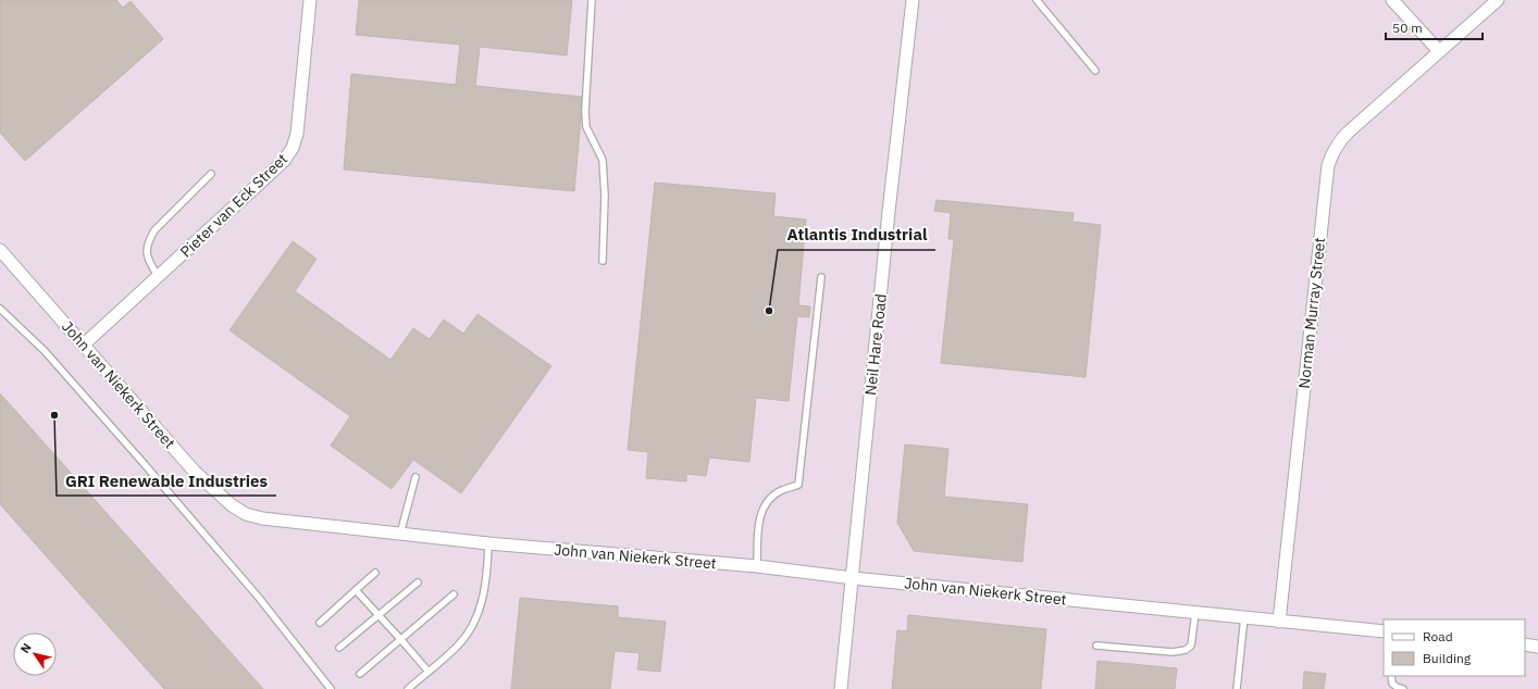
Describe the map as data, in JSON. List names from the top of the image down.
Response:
{
  "streets": {
    "street": [
      "Pieter van Eck Street",
      "Norman Murray Street",
      "Neil Hare Road",
      "John van Niekerk Street"
    ]
  },
  "crossings": [
    ["Pieter van Eck Street", "John van Niekerk Street"],
    ["Norman Murray Street", "John van Niekerk Street"],
    ["Neil Hare Road", "John van Niekerk Street"]
  ],
  "places": ["Atlantis Industrial", "GRI Renewable Industries"],
  "legend": ["Road", "Building"],
  "scale_bar": "50 m",
  "north": "top left"
}
